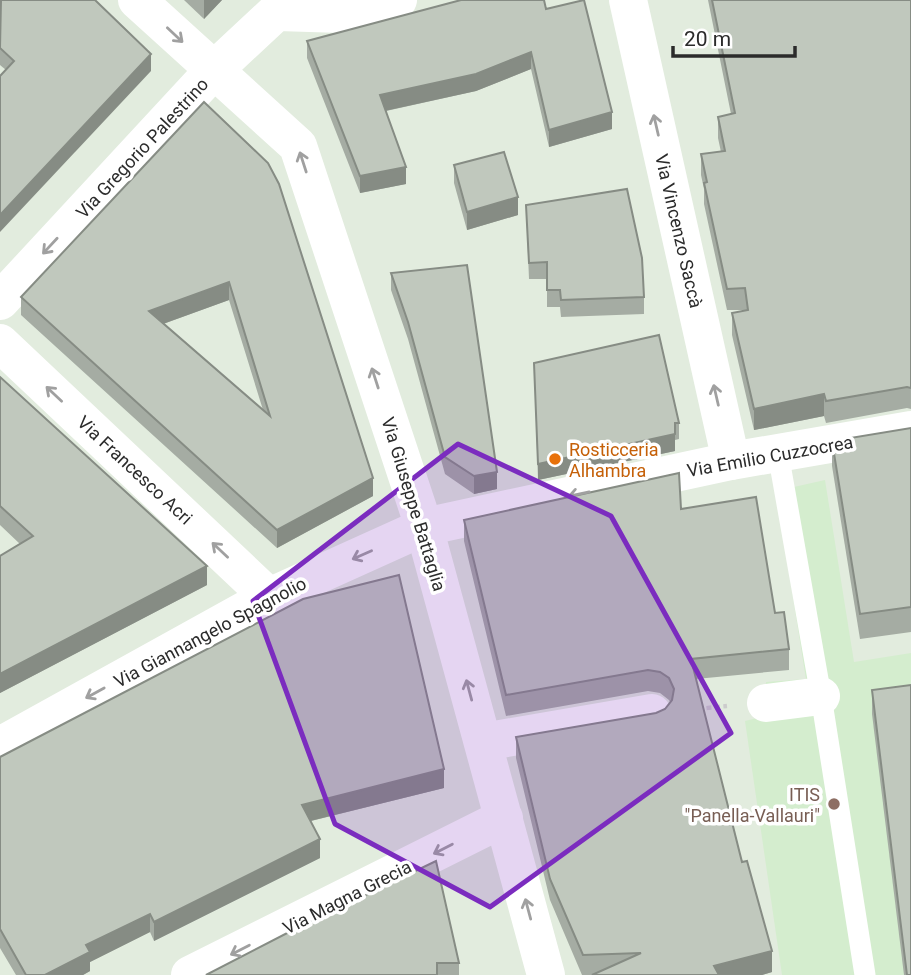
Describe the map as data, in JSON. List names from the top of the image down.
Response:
{
  "streets": {
    "street": [
      "Via Gregorio Palestrino",
      "Via Vincenzo Saccà",
      "Via Emilio Cuzzocrea",
      "Via Francesco Acri",
      "Via Giuseppe Battaglia",
      "Via Giannangelo Spagnolio",
      "Via Magna Grecia"
    ]
  },
  "crossings": [
    ["Via Gregorio Palestrino", "Via Giuseppe Battaglia"],
    ["Via Vincenzo Saccà", "Via Emilio Cuzzocrea"],
    ["Via Emilio Cuzzocrea", "Via Giuseppe Battaglia"],
    ["Via Emilio Cuzzocrea", "Via Giannangelo Spagnolio"],
    ["Via Francesco Acri", "Via Giannangelo Spagnolio"],
    ["Via Giuseppe Battaglia", "Via Giannangelo Spagnolio"],
    ["Via Giuseppe Battaglia", "Via Magna Grecia"]
  ],
  "one_way": [
    "Via Gregorio Palestrino",
    "Via Vincenzo Saccà",
    "Via Francesco Acri",
    "Via Giannangelo Spagnolio",
    "Via Magna Grecia"
  ],
  "places": ["Rosticceria Alhambra", "ITIS \"Panella-Vallauri\""],
  "scale_bar": "20 m"
}
